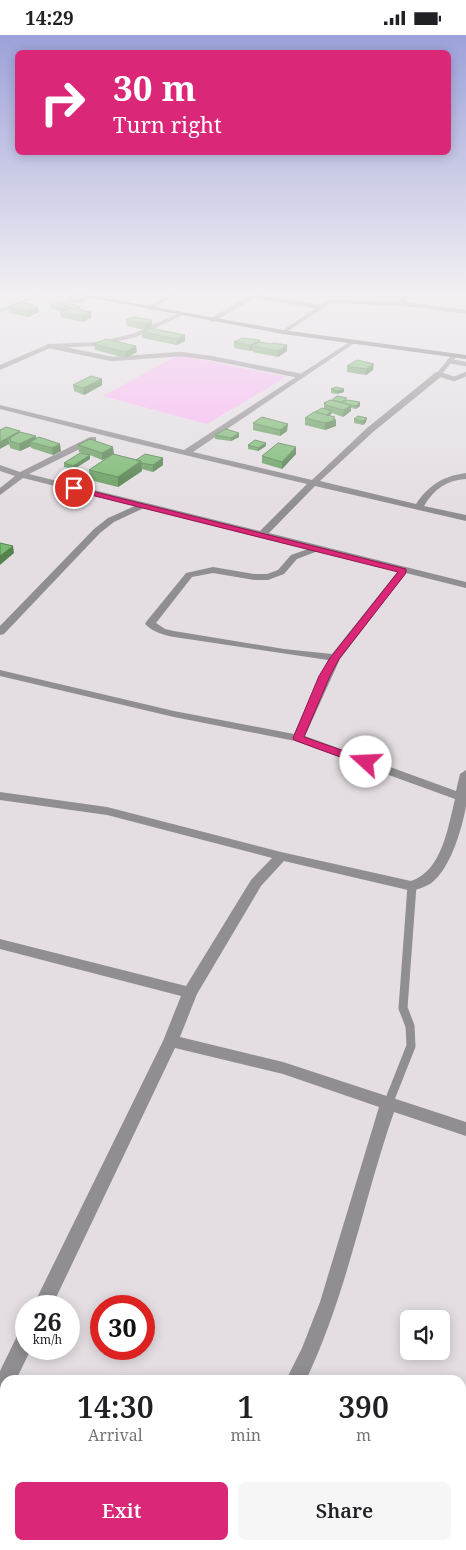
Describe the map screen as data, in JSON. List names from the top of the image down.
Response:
{
  "page": {
    "status": "14:29",
    "turn": ["30 m", "Turn right"],
    "speed": "26 km/h",
    "limit": "30",
    "eta": [
      "14:30",
      "Arrival",
      "1",
      "min",
      "390",
      "m"
    ],
    "buttons": ["Exit", "Share"]
  }
}
